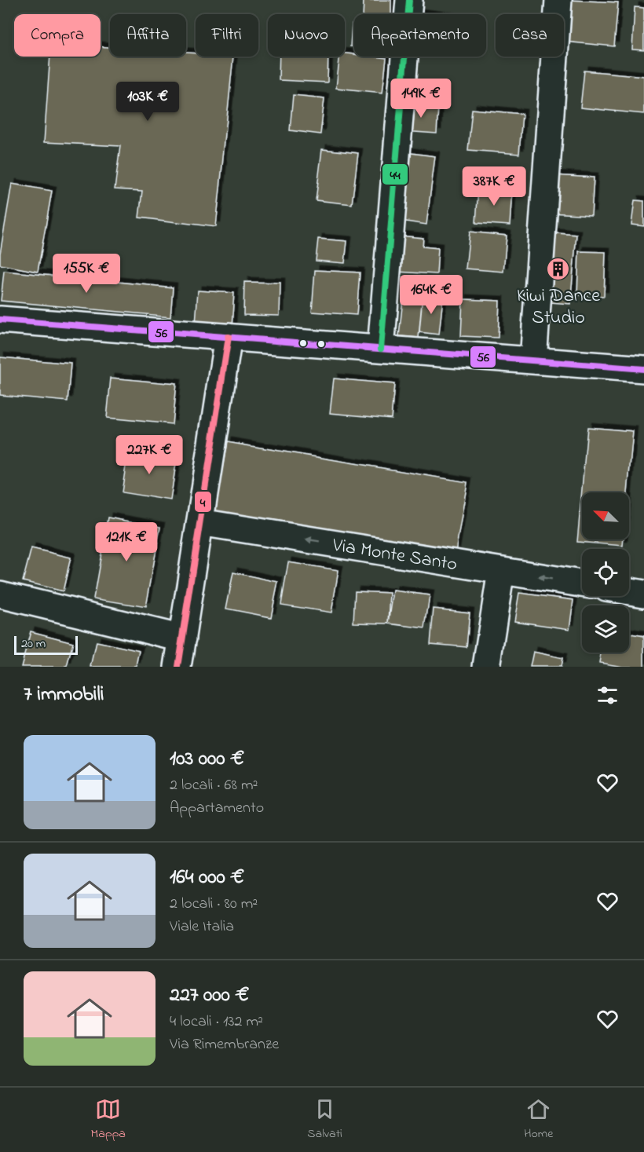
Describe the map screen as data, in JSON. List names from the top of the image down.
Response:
{
  "streets": {
    "street": ["Via Monte Santo"]
  },
  "places": {
    "building": ["Kiwi Dance Studio"]
  },
  "lines": ["transit line 44", "transit line 56", "transit line 4"],
  "scale_bar": "20 m",
  "north": "top left",
  "page": {
    "chip": [
      "Compra",
      "Affitta",
      "Filtri",
      "Nuovo",
      "Appartamento",
      "Casa"
    ],
    "price": [
      "149K €",
      "103K €",
      "387K €",
      "155K €",
      "164K €",
      "227K €",
      "121K €"
    ],
    "scale": "20 m",
    "heading": "7 immobili",
    "list": [
      {
        "name": "103 000 €",
        "note": "2 locali · 68 m² · Appartamento"
      },
      {
        "name": "164 000 €",
        "note": "2 locali · 80 m² · Viale Italia"
      },
      {
        "name": "227 000 €",
        "note": "4 locali · 132 m² · Via Rimembranze"
      }
    ],
    "tabs": ["Mappa", "Salvati", "Home"]
  }
}
